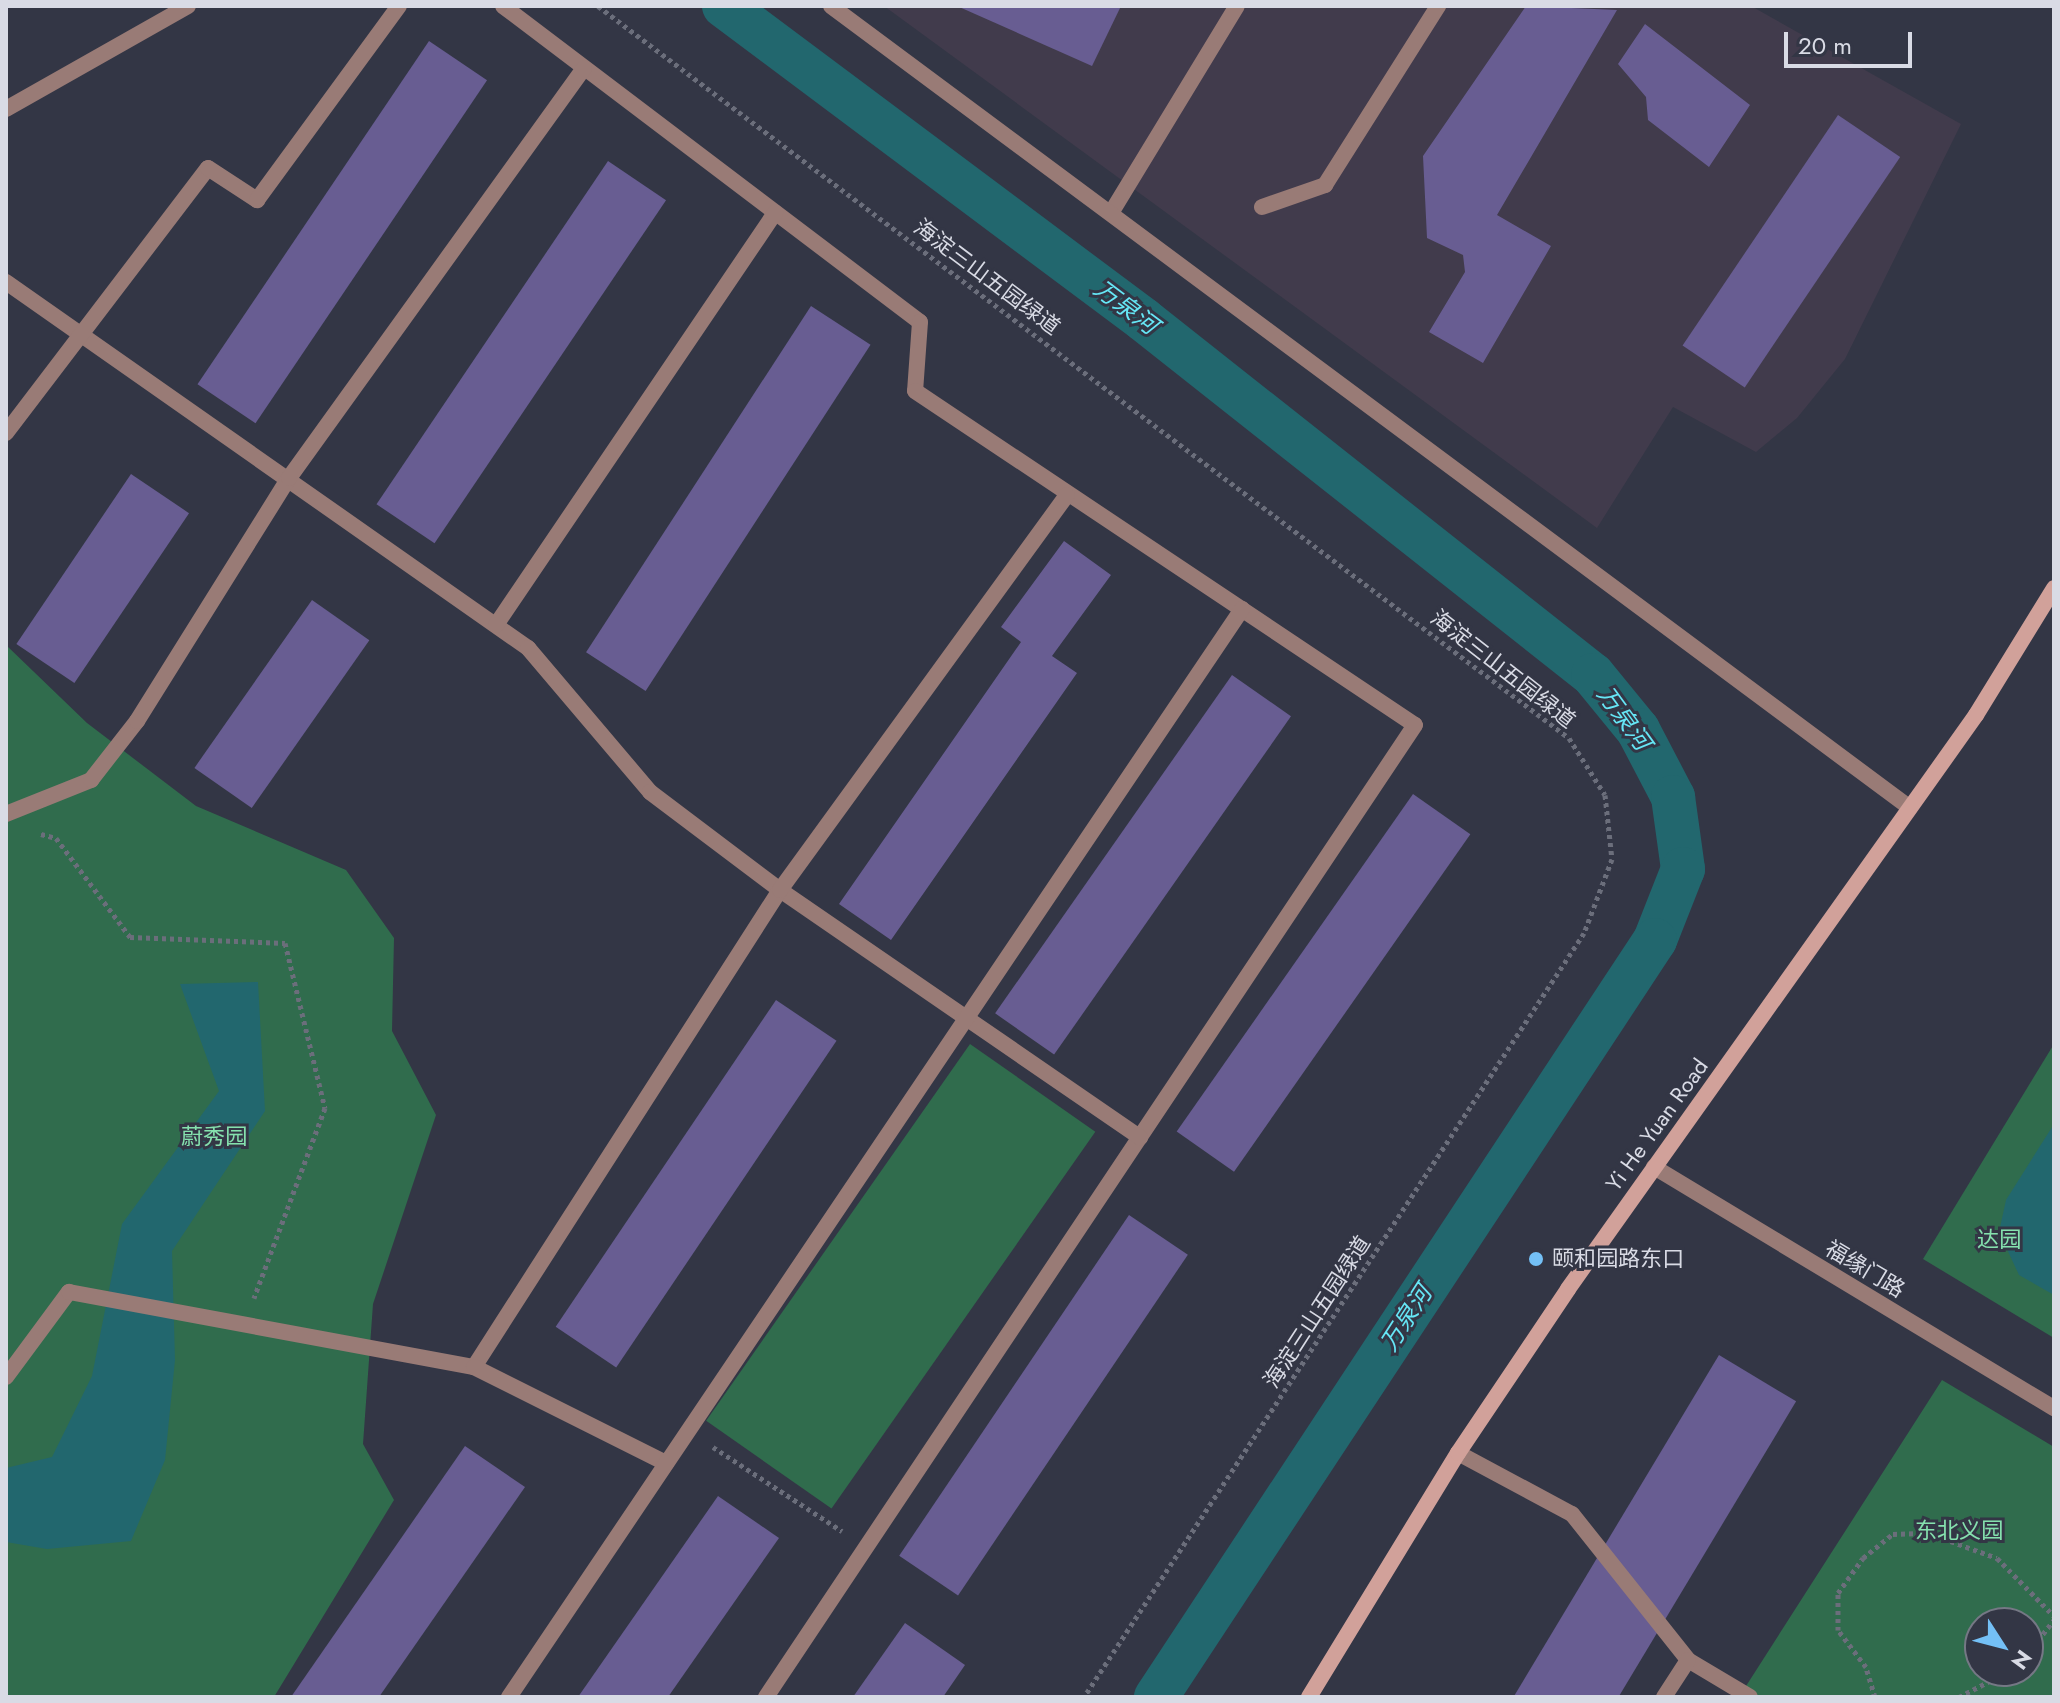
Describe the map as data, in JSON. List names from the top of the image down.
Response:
{
  "streets": {
    "main road": ["Yi He Yuan Road"],
    "street": ["福缘门路"],
    "path": ["海淀三山五园绿道"]
  },
  "crossings": [
    ["Yi He Yuan Road", "福缘门路"]
  ],
  "water": ["万泉河"],
  "parks": ["蔚秀园", "达园", "东北义园"],
  "places": ["颐和园路东口"],
  "scale_bar": "20 m",
  "north": "bottom right"
}
